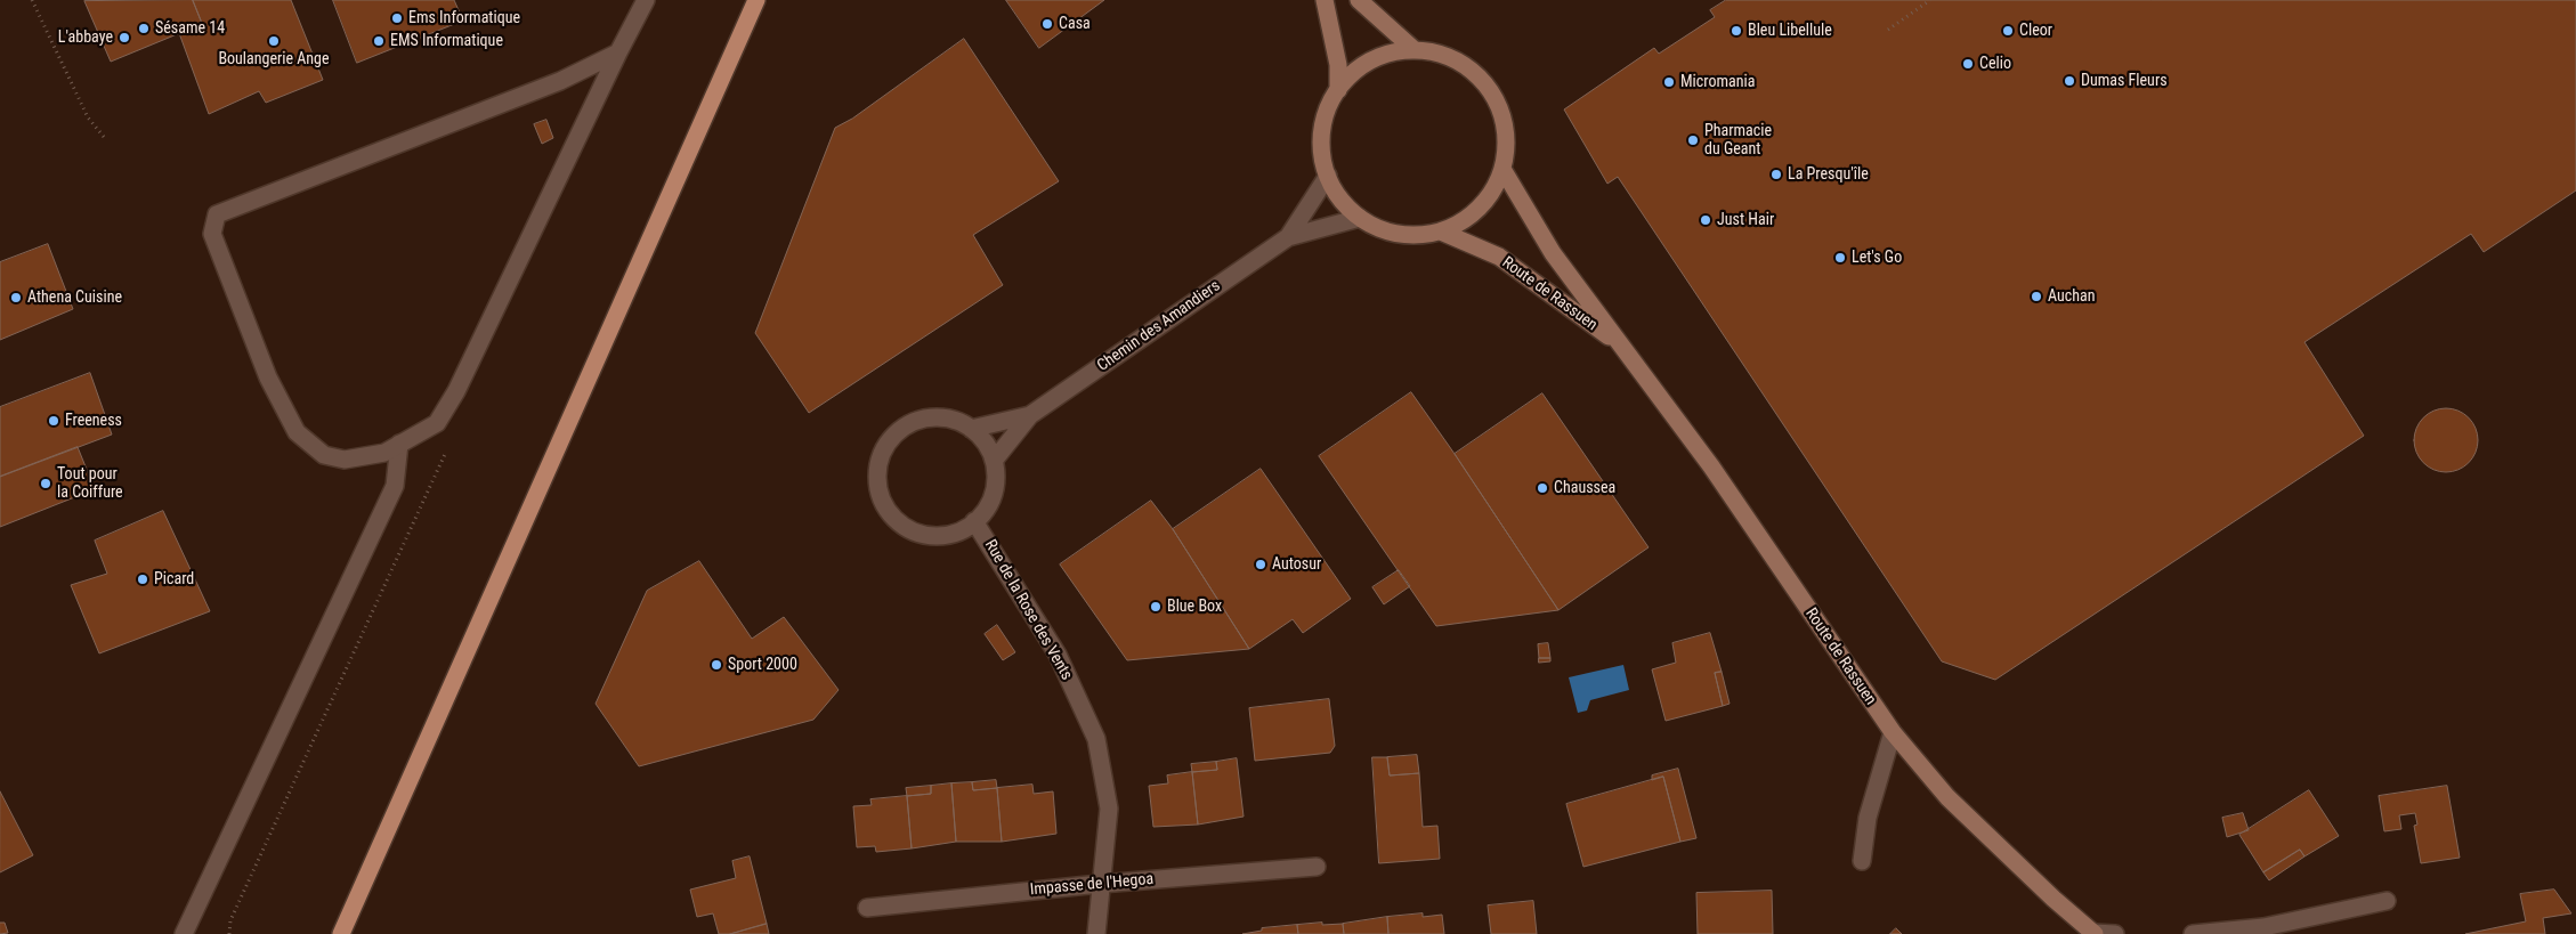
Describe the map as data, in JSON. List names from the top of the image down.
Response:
{
  "streets": {
    "main road": ["Route de Rassuen"],
    "street": ["Chemin des Amandiers", "Rue de la Rose des Vents", "Impasse de l'Hegoa"]
  },
  "crossings": [
    ["Route de Rassuen", "Chemin des Amandiers"],
    ["Chemin des Amandiers", "Rue de la Rose des Vents"],
    ["Rue de la Rose des Vents", "Impasse de l'Hegoa"]
  ],
  "places": [
    "Ems Informatique",
    "Casa",
    "Sésame 14",
    "Bleu Libellule",
    "Cleor",
    "L'abbaye",
    "Boulangerie Ange",
    "EMS Informatique",
    "Celio",
    "Dumas Fleurs",
    "Micromania",
    "Pharmacie du Geant",
    "La Presqu'île",
    "Just Hair",
    "Let's Go",
    "Auchan",
    "Athena Cuisine",
    "Freeness",
    "Tout pour la Coiffure",
    "Chaussea",
    "Autosur",
    "Picard",
    "Blue Box",
    "Sport 2000"
  ]
}
